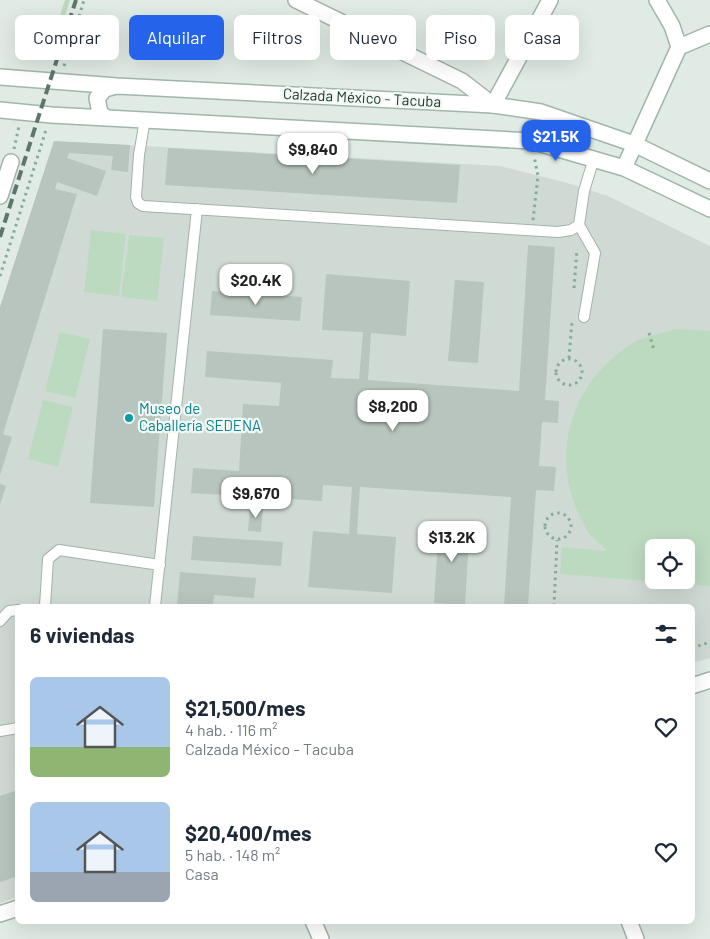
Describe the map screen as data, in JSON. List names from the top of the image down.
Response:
{
  "streets": {
    "main road": ["Calzada México - Tacuba"]
  },
  "places": ["Museo de Caballería SEDENA"],
  "page": {
    "chip": [
      "Comprar",
      "Alquilar",
      "Filtros",
      "Nuevo",
      "Piso",
      "Casa"
    ],
    "price": [
      "$21.5K",
      "$9,840",
      "$20.4K",
      "$8,200",
      "$9,670",
      "$13.2K"
    ],
    "heading": "6 viviendas",
    "list": [
      {
        "name": "$21,500/mes",
        "note": "4 hab. · 116 m² · Calzada México - Tacuba"
      },
      {
        "name": "$20,400/mes",
        "note": "5 hab. · 148 m² · Casa"
      }
    ]
  }
}
